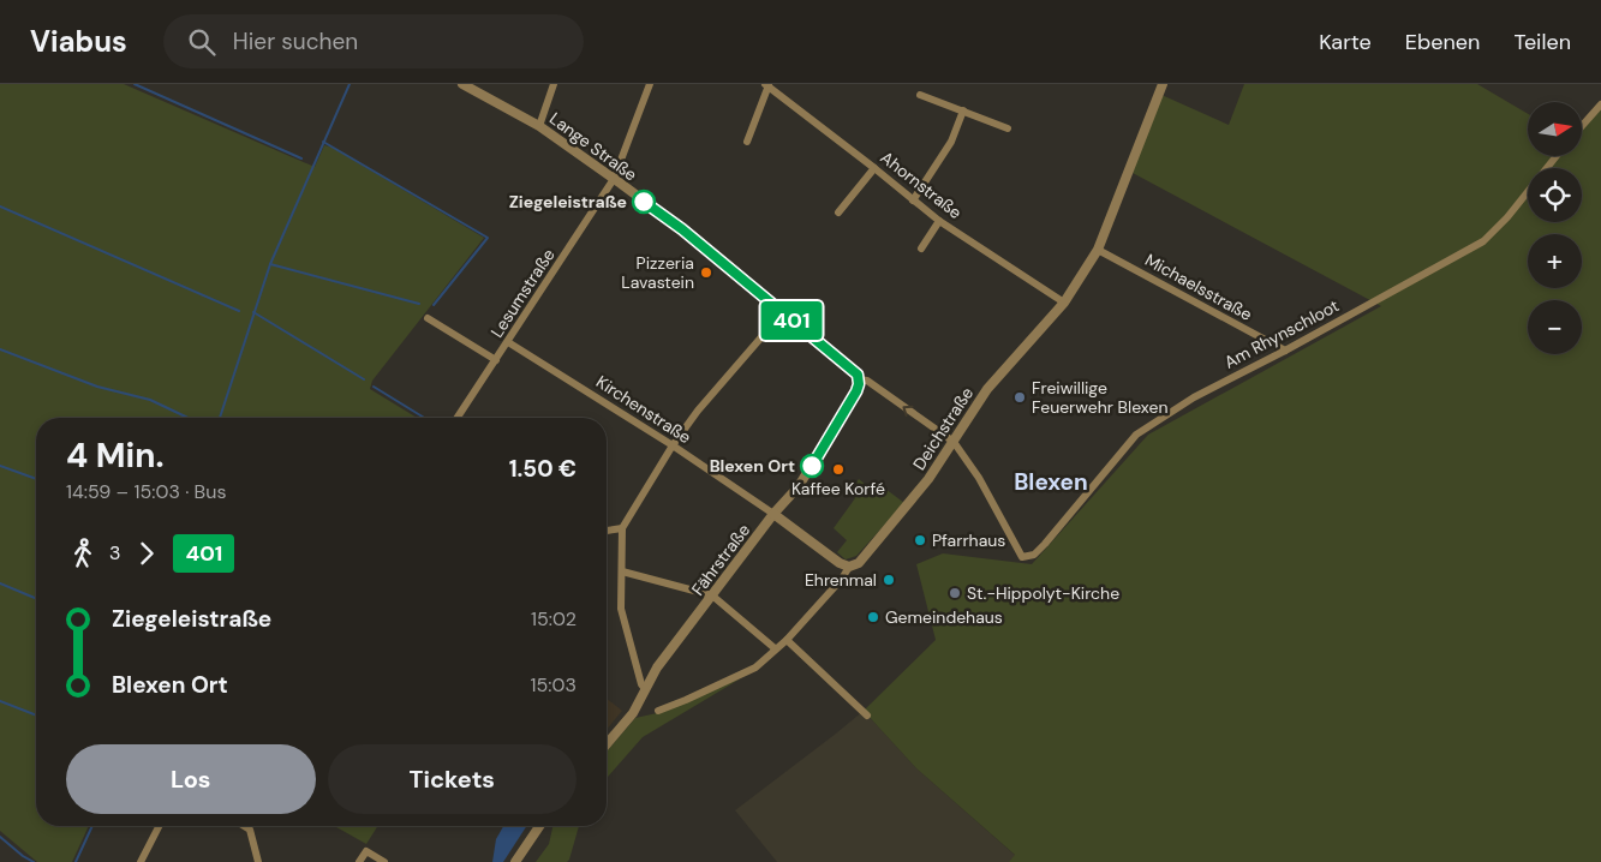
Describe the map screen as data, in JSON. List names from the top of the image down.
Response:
{
  "streets": {
    "street": [
      "Lange Straße",
      "Ahornstraße",
      "Michaelsstraße",
      "Lesumstraße",
      "Am Rhynschloot",
      "Kirchenstraße",
      "Deichstraße",
      "Fährstraße"
    ]
  },
  "crossings": [
    ["Lange Straße", "Lesumstraße"],
    ["Lange Straße", "Am Rhynschloot"],
    ["Lange Straße", "Deichstraße"],
    ["Lange Straße", "Fährstraße"],
    ["Ahornstraße", "Deichstraße"],
    ["Michaelsstraße", "Am Rhynschloot"],
    ["Michaelsstraße", "Deichstraße"],
    ["Lesumstraße", "Kirchenstraße"],
    ["Kirchenstraße", "Deichstraße"],
    ["Kirchenstraße", "Fährstraße"]
  ],
  "districts": ["Blexen"],
  "places": [
    "Ziegeleistraße",
    "Pizzeria Lavastein",
    "Freiwillige Feuerwehr Blexen",
    "Blexen Ort",
    "Kaffee Korfé",
    "Pfarrhaus",
    "Ehrenmal",
    "St.-Hippolyt-Kirche",
    "Gemeindehaus"
  ],
  "lines": ["bus line 401"],
  "north": "right",
  "page": {
    "header": "Viabus",
    "search": "Hier suchen",
    "nav": ["Karte", "Ebenen", "Teilen"],
    "on_map": "401",
    "map_buttons": ["+", "−"],
    "heading": ["4 Min.", "14:59 – 15:03 · Bus", "1.50 €"],
    "legs": ["3", "401"],
    "list": [
      {
        "name": "Ziegeleistraße",
        "value": "15:02"
      },
      {
        "name": "Blexen Ort",
        "value": "15:03"
      }
    ],
    "buttons": ["Los", "Tickets"]
  }
}
